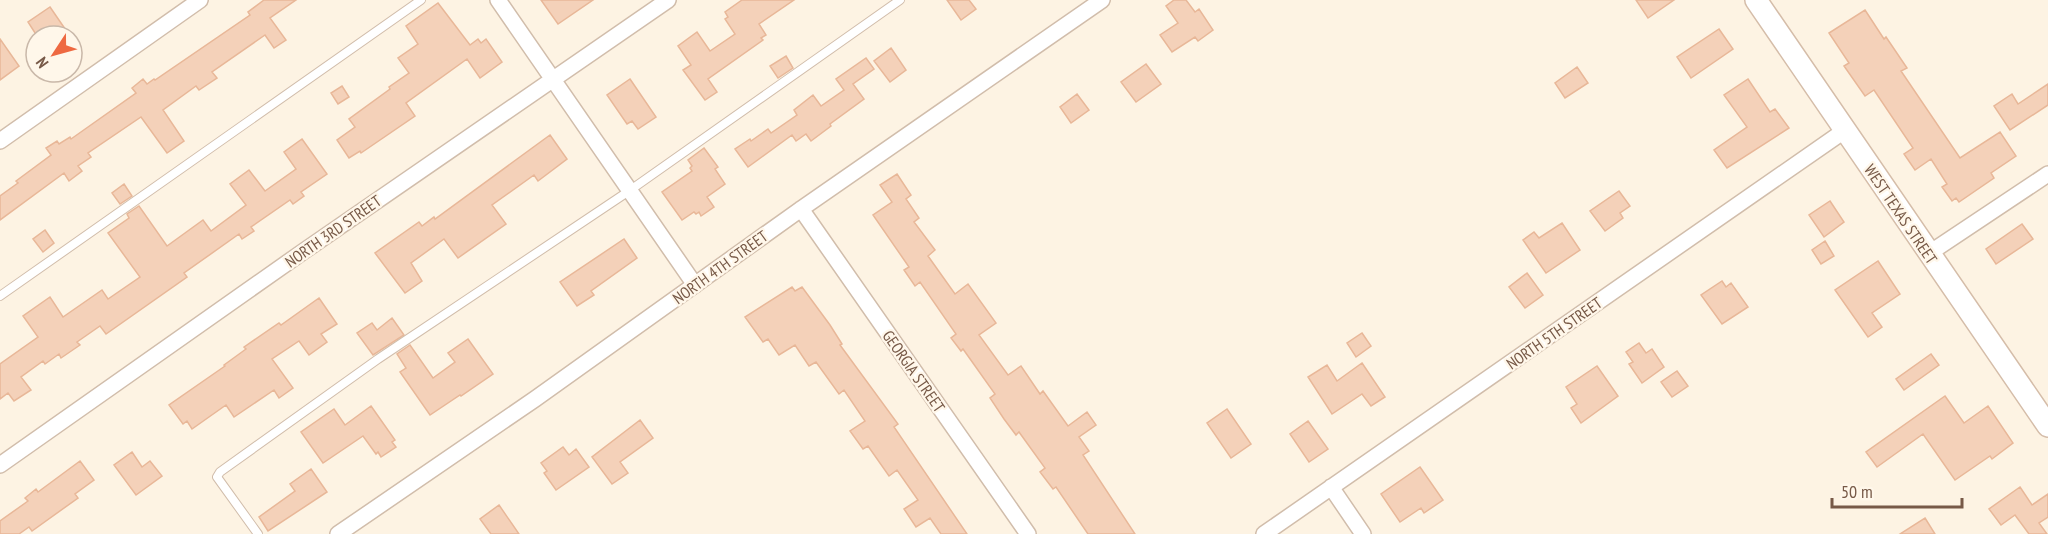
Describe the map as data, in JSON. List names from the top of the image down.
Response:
{
  "streets": {
    "street": [
      "WEST TEXAS STREET",
      "NORTH 3RD STREET",
      "NORTH 4TH STREET",
      "NORTH 5TH STREET",
      "GEORGIA STREET"
    ]
  },
  "crossings": [
    ["WEST TEXAS STREET", "NORTH 5TH STREET"],
    ["NORTH 4TH STREET", "GEORGIA STREET"]
  ],
  "scale_bar": "50 m",
  "north": "bottom left"
}
